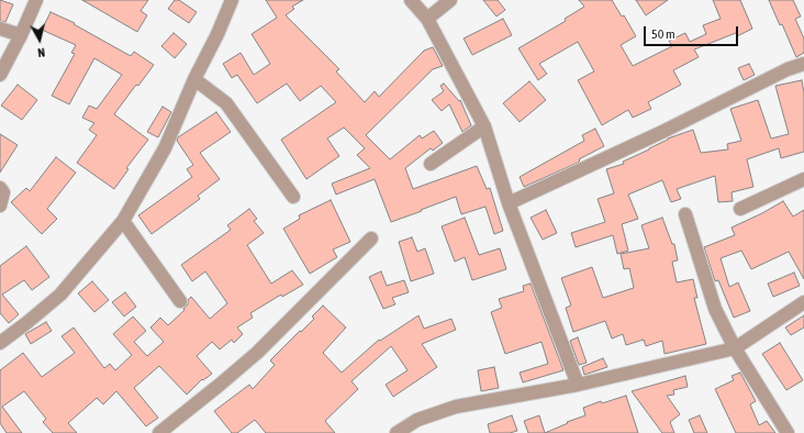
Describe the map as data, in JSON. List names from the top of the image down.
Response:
{
  "scale_bar": "50 m",
  "north": "bottom"
}
